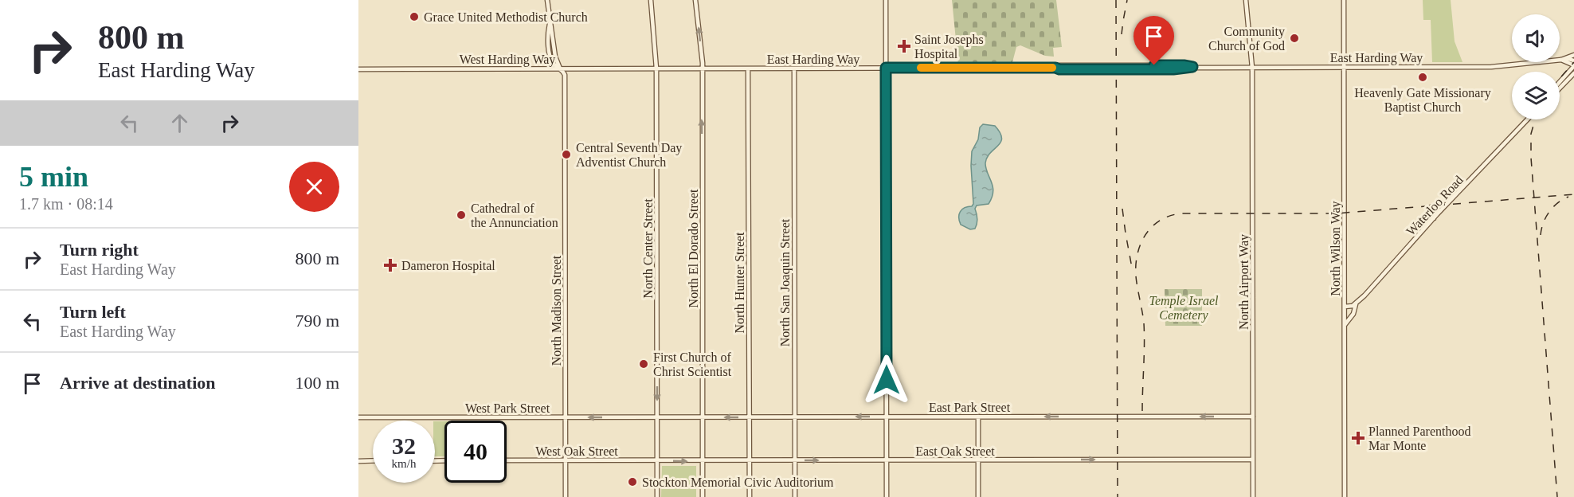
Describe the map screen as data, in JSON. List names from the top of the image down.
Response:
{
  "streets": {
    "street": [
      "East Harding Way",
      "West Harding Way",
      "Waterloo Road",
      "North Center Street",
      "North El Dorado Street",
      "North Wilson Way",
      "North Airport Way",
      "North Hunter Street",
      "North San Joaquin Street",
      "North Madison Street",
      "East Park Street",
      "West Park Street",
      "West Oak Street",
      "East Oak Street"
    ]
  },
  "crossings": [
    ["East Harding Way", "West Harding Way"],
    ["East Harding Way", "North Center Street"],
    ["East Harding Way", "North El Dorado Street"],
    ["East Harding Way", "North Wilson Way"],
    ["East Harding Way", "North Airport Way"],
    ["East Harding Way", "North Hunter Street"],
    ["East Harding Way", "North San Joaquin Street"],
    ["West Harding Way", "North Center Street"],
    ["West Harding Way", "North Madison Street"],
    ["Waterloo Road", "North Wilson Way"],
    ["North Center Street", "East Park Street"],
    ["North Center Street", "West Park Street"],
    ["North Center Street", "West Oak Street"],
    ["North Center Street", "East Oak Street"],
    ["North El Dorado Street", "East Park Street"],
    ["North El Dorado Street", "East Oak Street"],
    ["North Airport Way", "East Park Street"],
    ["North Airport Way", "East Oak Street"],
    ["North Hunter Street", "East Park Street"],
    ["North Hunter Street", "East Oak Street"],
    ["North San Joaquin Street", "East Park Street"],
    ["North San Joaquin Street", "East Oak Street"],
    ["North Madison Street", "West Park Street"],
    ["North Madison Street", "West Oak Street"],
    ["East Park Street", "West Park Street"],
    ["West Oak Street", "East Oak Street"]
  ],
  "one_way": [
    "North Center Street",
    "North El Dorado Street",
    "East Park Street",
    "East Oak Street"
  ],
  "parks": ["Temple Israel Cemetery"],
  "places": {
    "other": [
      "Grace United Methodist Church",
      "Community Church of God",
      "Heavenly Gate Missionary Baptist Church",
      "Central Seventh Day Adventist Church",
      "Cathedral of the Annunciation",
      "First Church of Christ Scientist",
      "Stockton Memorial Civic Auditorium"
    ],
    "health": ["Saint Josephs Hospital", "Dameron Hospital", "Planned Parenthood Mar Monte"]
  },
  "page": {
    "turn": ["800 m", "East Harding Way"],
    "heading": ["5 min", "1.7 km · 08:14"],
    "list": [
      {
        "name": "Turn right",
        "note": "East Harding Way",
        "value": "800 m"
      },
      {
        "name": "Turn left",
        "note": "East Harding Way",
        "value": "790 m"
      },
      {
        "name": "Arrive at destination",
        "value": "100 m"
      }
    ],
    "speed": "32 km/h",
    "limit": "40"
  }
}
